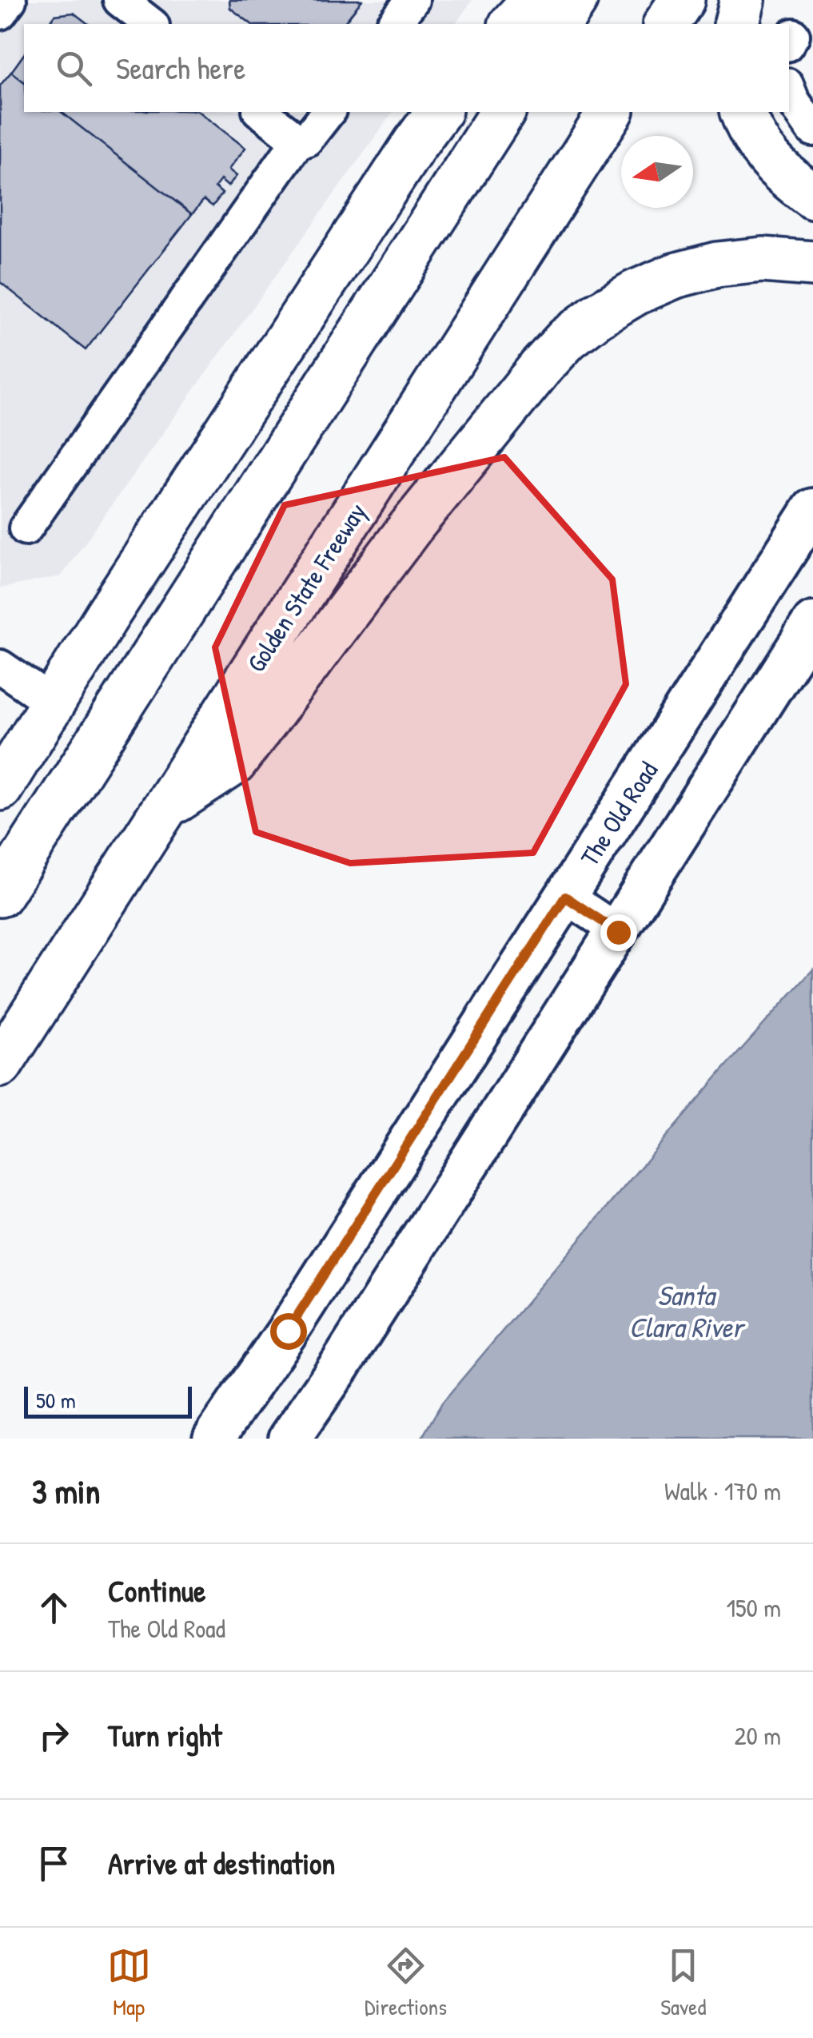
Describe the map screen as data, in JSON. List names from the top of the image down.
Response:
{
  "streets": {
    "highway": ["Golden State Freeway"],
    "main road": ["The Old Road"]
  },
  "water": ["Santa Clara River"],
  "scale_bar": "50 m",
  "north": "left",
  "page": {
    "search": "Search here",
    "scale": "50 m",
    "heading": ["3 min", "Walk · 170 m"],
    "list": [
      ["Continue", "The Old Road", "150 m"],
      ["Turn right", "20 m"],
      "Arrive at destination"
    ],
    "nav": ["Map", "Directions", "Saved"]
  }
}
